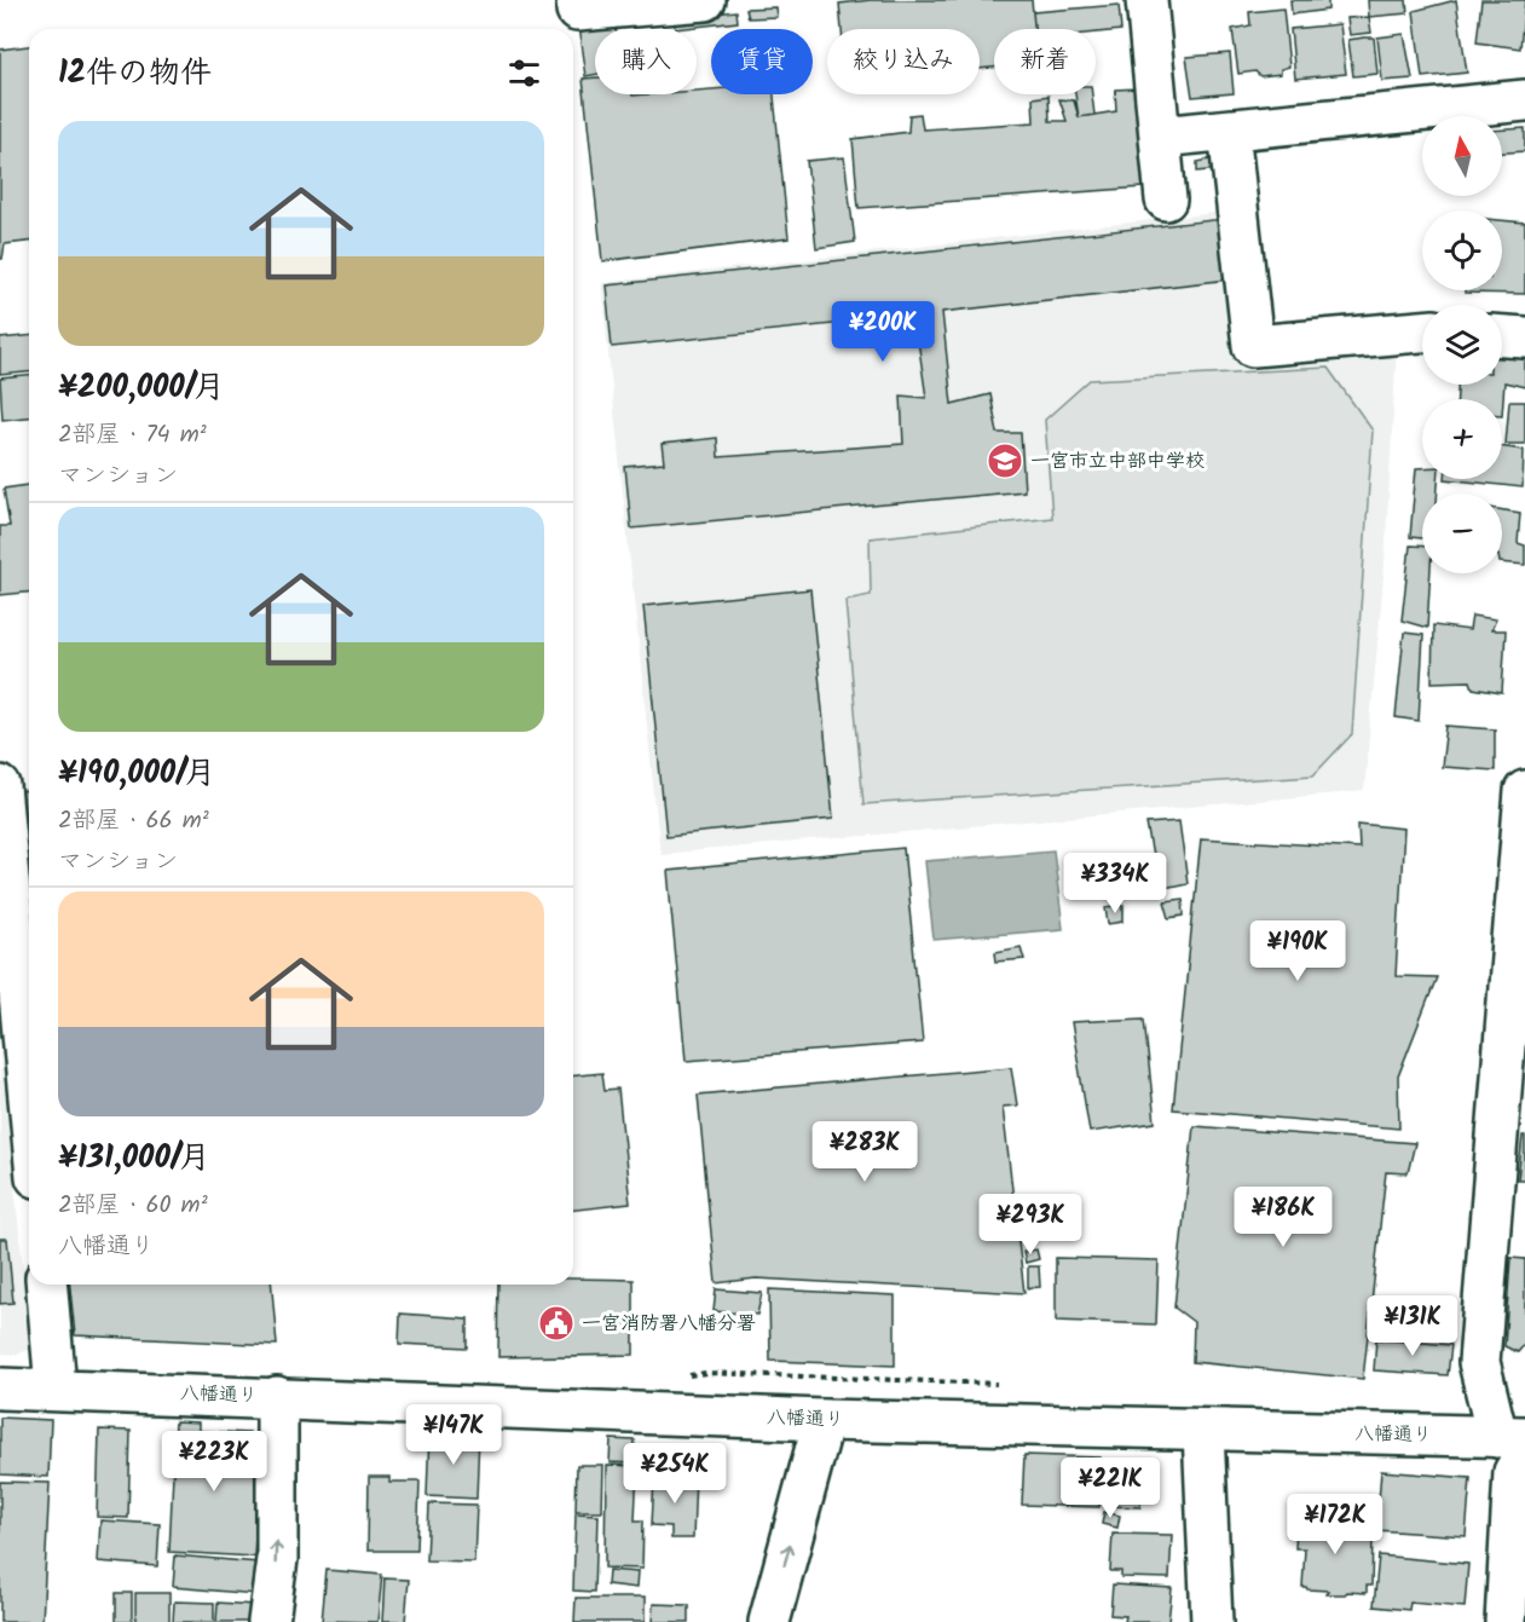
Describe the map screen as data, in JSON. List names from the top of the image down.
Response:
{
  "streets": {
    "main road": ["八幡通り"]
  },
  "places": {
    "school or university": ["一宮市立中部中学校"],
    "public building": ["一宮消防署八幡分署"]
  },
  "north": "top",
  "page": {
    "chip": [
      "購入",
      "賃貸",
      "絞り込み",
      "新着"
    ],
    "heading": "12件の物件",
    "map_buttons": ["+", "−"],
    "list": [
      {
        "name": "¥200,000/月",
        "note": "2部屋 · 74 m² · マンション"
      },
      {
        "name": "¥190,000/月",
        "note": "2部屋 · 66 m² · マンション"
      },
      {
        "name": "¥131,000/月",
        "note": "2部屋 · 60 m² · 八幡通り"
      }
    ],
    "price": [
      "¥200K",
      "¥334K",
      "¥190K",
      "¥283K",
      "¥186K",
      "¥293K",
      "¥131K",
      "¥147K",
      "¥223K",
      "¥254K",
      "¥221K",
      "¥172K"
    ]
  }
}
